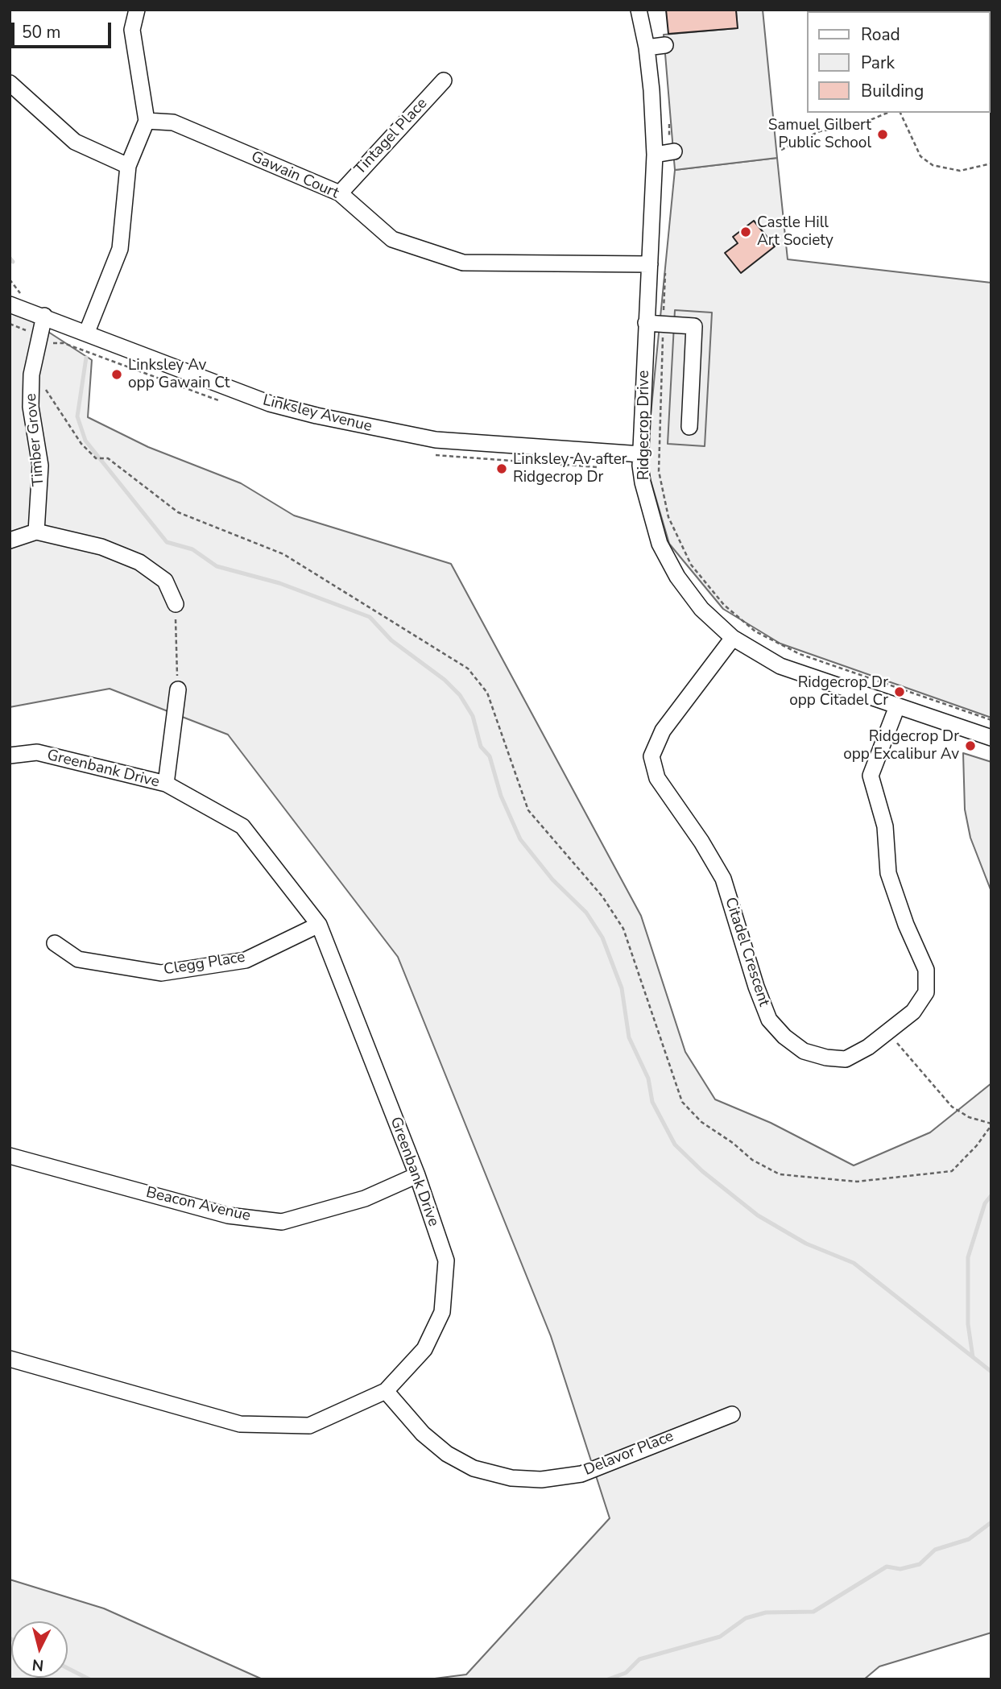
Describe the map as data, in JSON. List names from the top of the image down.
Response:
{
  "streets": {
    "street": [
      "Tintagel Place",
      "Gawain Court",
      "Linksley Avenue",
      "Ridgecrop Drive",
      "Timber Grove",
      "Greenbank Drive",
      "Citadel Crescent",
      "Clegg Place",
      "Beacon Avenue",
      "Delavor Place"
    ]
  },
  "crossings": [
    ["Tintagel Place", "Gawain Court"],
    ["Gawain Court", "Ridgecrop Drive"],
    ["Linksley Avenue", "Ridgecrop Drive"],
    ["Linksley Avenue", "Timber Grove"],
    ["Ridgecrop Drive", "Citadel Crescent"],
    ["Greenbank Drive", "Clegg Place"],
    ["Greenbank Drive", "Beacon Avenue"],
    ["Greenbank Drive", "Delavor Place"]
  ],
  "places": [
    "Samuel Gilbert Public School",
    "Castle Hill Art Society",
    "Linksley Av opp Gawain Ct",
    "Linksley Av after Ridgecrop Dr",
    "Ridgecrop Dr opp Citadel Cr",
    "Ridgecrop Dr opp Excalibur Av"
  ],
  "legend": ["Road", "Park", "Building"],
  "scale_bar": "50 m",
  "north": "bottom"
}
